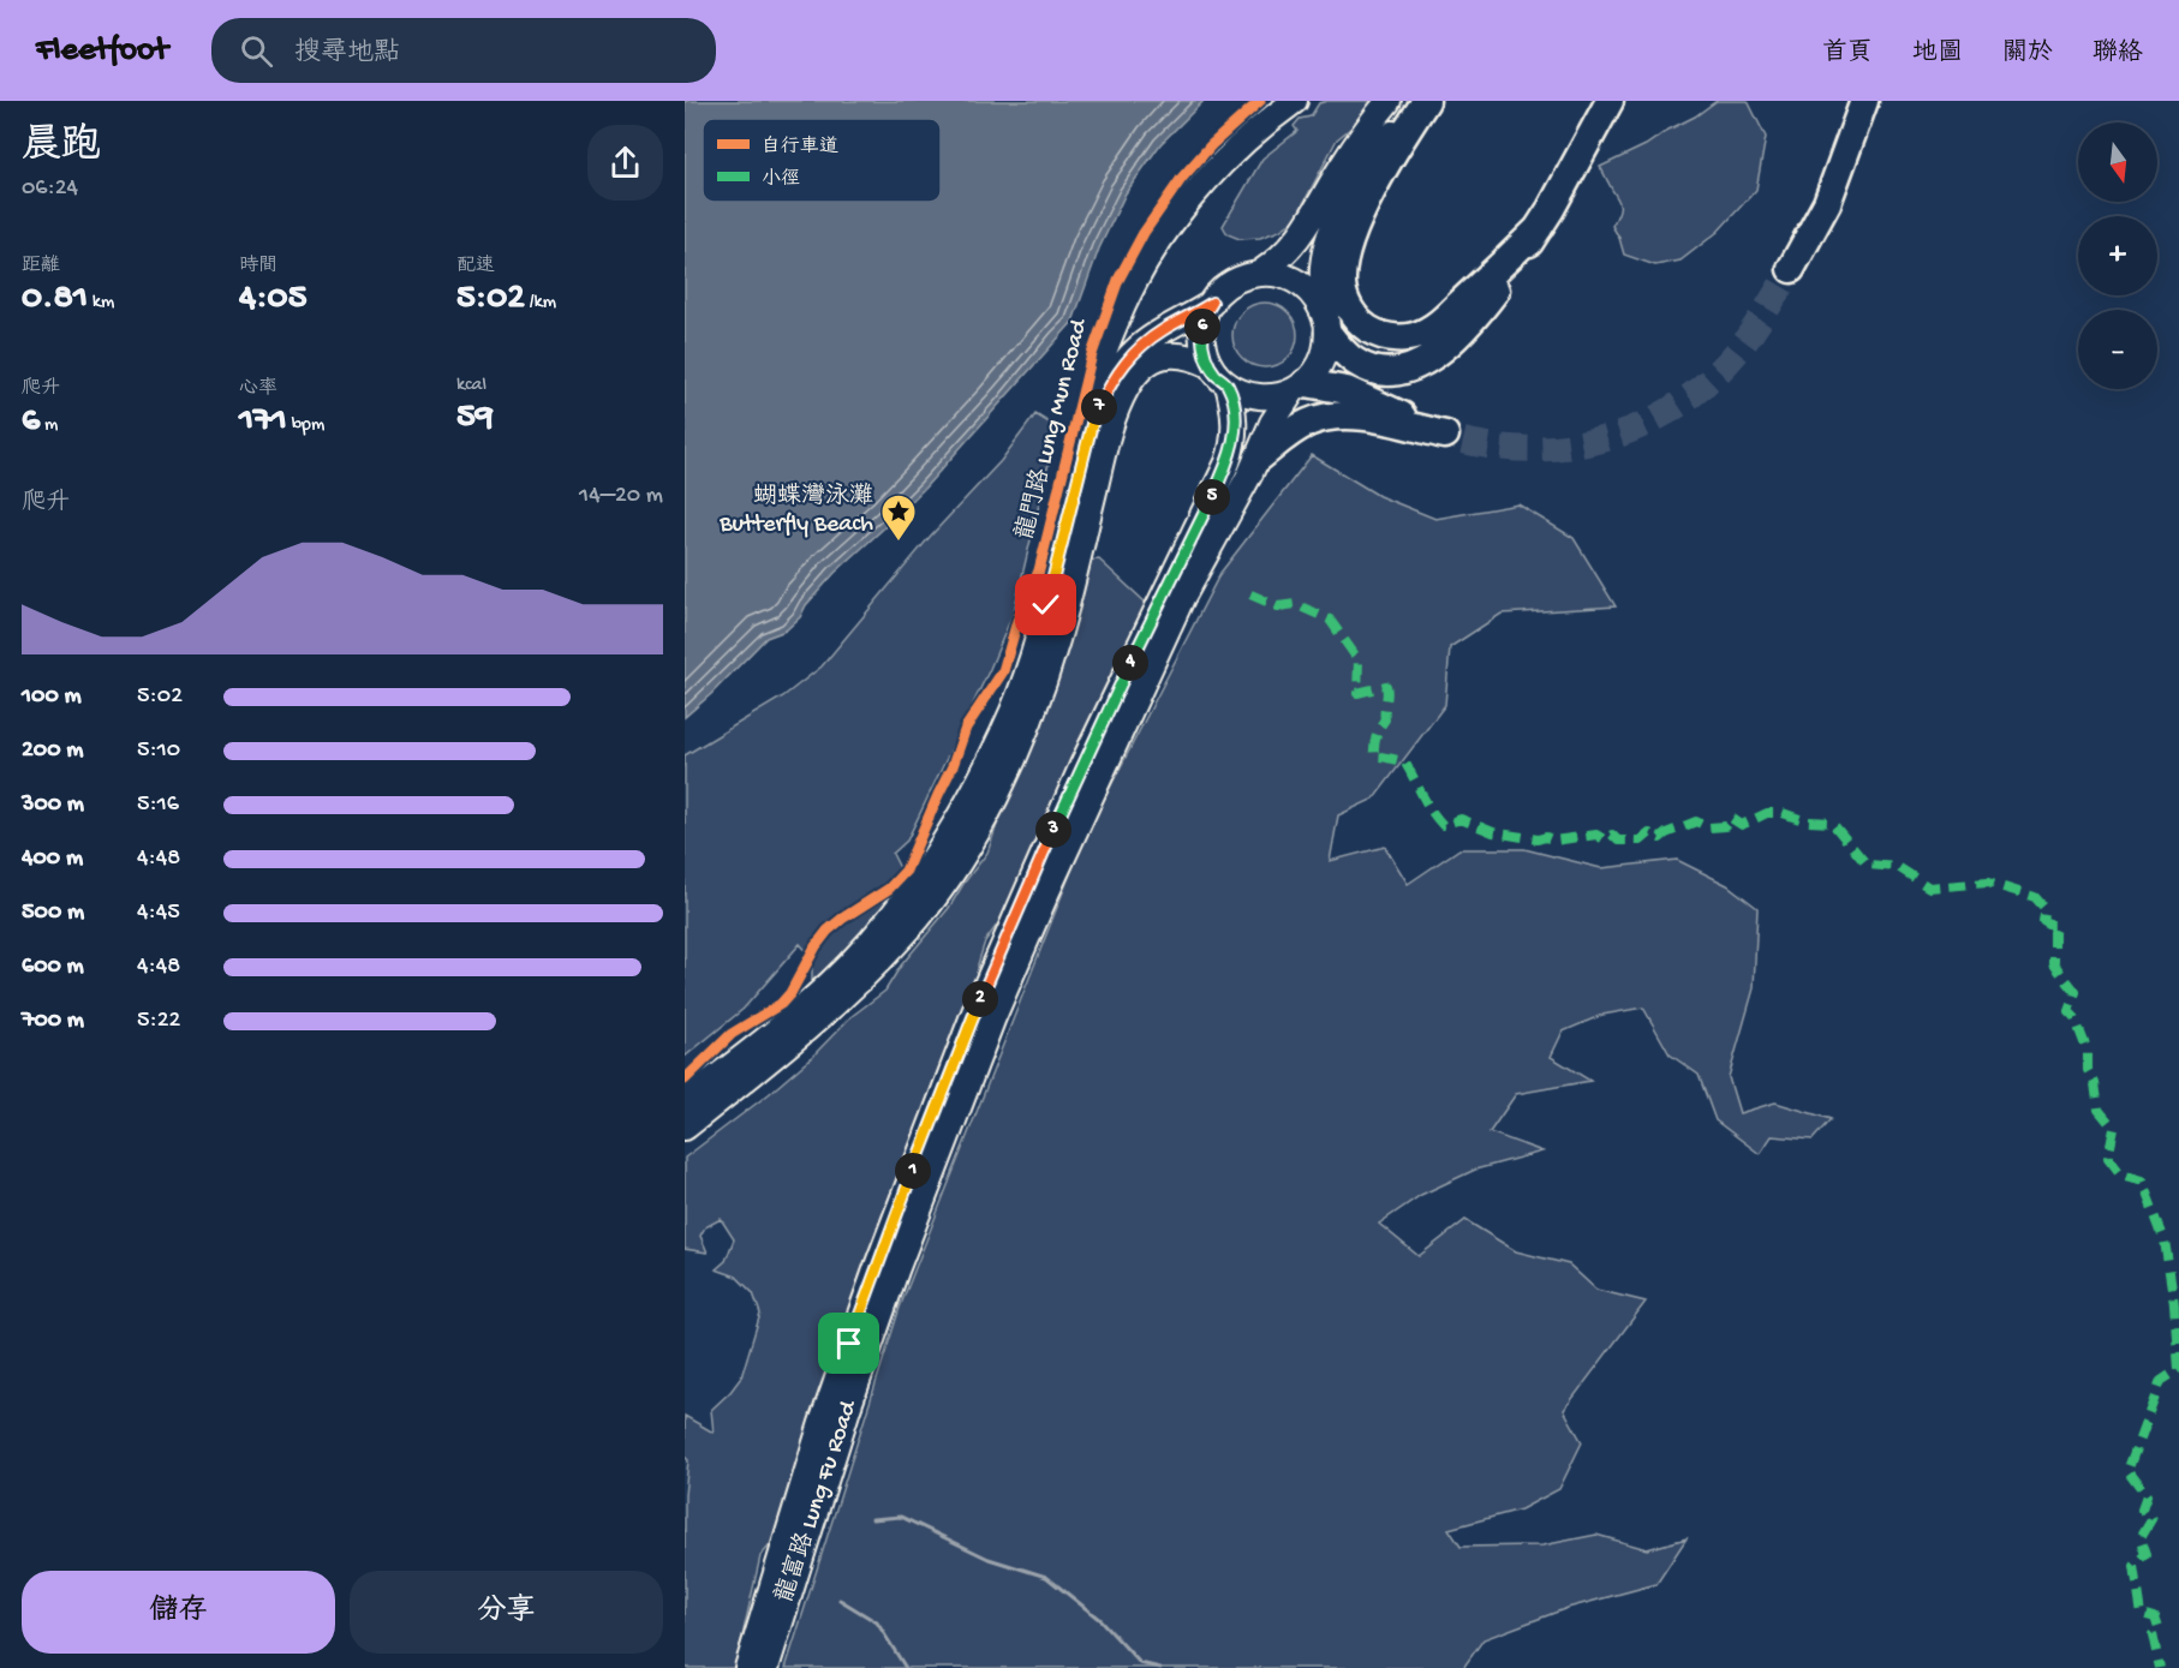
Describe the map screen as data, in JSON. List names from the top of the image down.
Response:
{
  "streets": {
    "main road": ["龍門路 Lung Mun Road", "龍富路 Lung Fu Road"]
  },
  "places": {
    "place": ["蝴蝶灣泳灘 Butterfly Beach"]
  },
  "legend": ["自行車道", "小徑"],
  "north": "bottom",
  "page": {
    "header": "Fleetfoot",
    "search": "搜尋地點",
    "nav": [
      "首頁",
      "地圖",
      "關於",
      "聯絡"
    ],
    "heading": ["晨跑", "06:24"],
    "map_buttons": ["+", "−"],
    "stats": [
      ["距離", "0.81 km"],
      ["時間", "4:05"],
      ["配速", "5:02 /km"],
      ["爬升", "6 m"],
      ["心率", "171 bpm"],
      ["kcal", "59"]
    ],
    "pins": [
      "6",
      "7",
      "5",
      "4",
      "3",
      "2",
      "1"
    ],
    "chart": ["爬升", "14–20 m"],
    "list": [
      {
        "name": "100 m",
        "note": "5:02"
      },
      {
        "name": "200 m",
        "note": "5:10"
      },
      {
        "name": "300 m",
        "note": "5:16"
      },
      {
        "name": "400 m",
        "note": "4:48"
      },
      {
        "name": "500 m",
        "note": "4:45"
      },
      {
        "name": "600 m",
        "note": "4:48"
      },
      {
        "name": "700 m",
        "note": "5:22"
      }
    ],
    "buttons": ["儲存", "分享"]
  }
}
